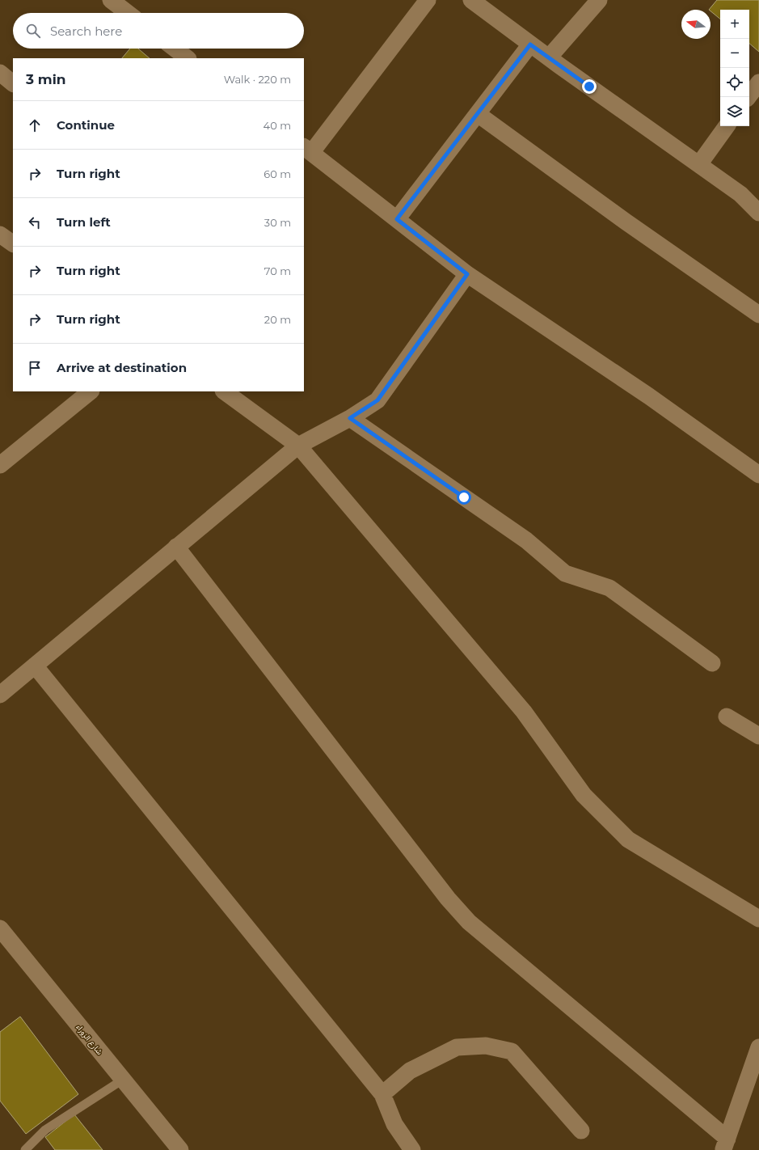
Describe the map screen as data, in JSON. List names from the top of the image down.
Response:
{
  "streets": {
    "street": ["شارع الزوراء"]
  },
  "north": "left",
  "page": {
    "map_buttons": ["+", "−"],
    "search": "Search here",
    "heading": ["3 min", "Walk · 220 m"],
    "list": [
      ["Continue", "40 m"],
      ["Turn right", "60 m"],
      ["Turn left", "30 m"],
      ["Turn right", "70 m"],
      ["Turn right", "20 m"],
      "Arrive at destination"
    ]
  }
}
